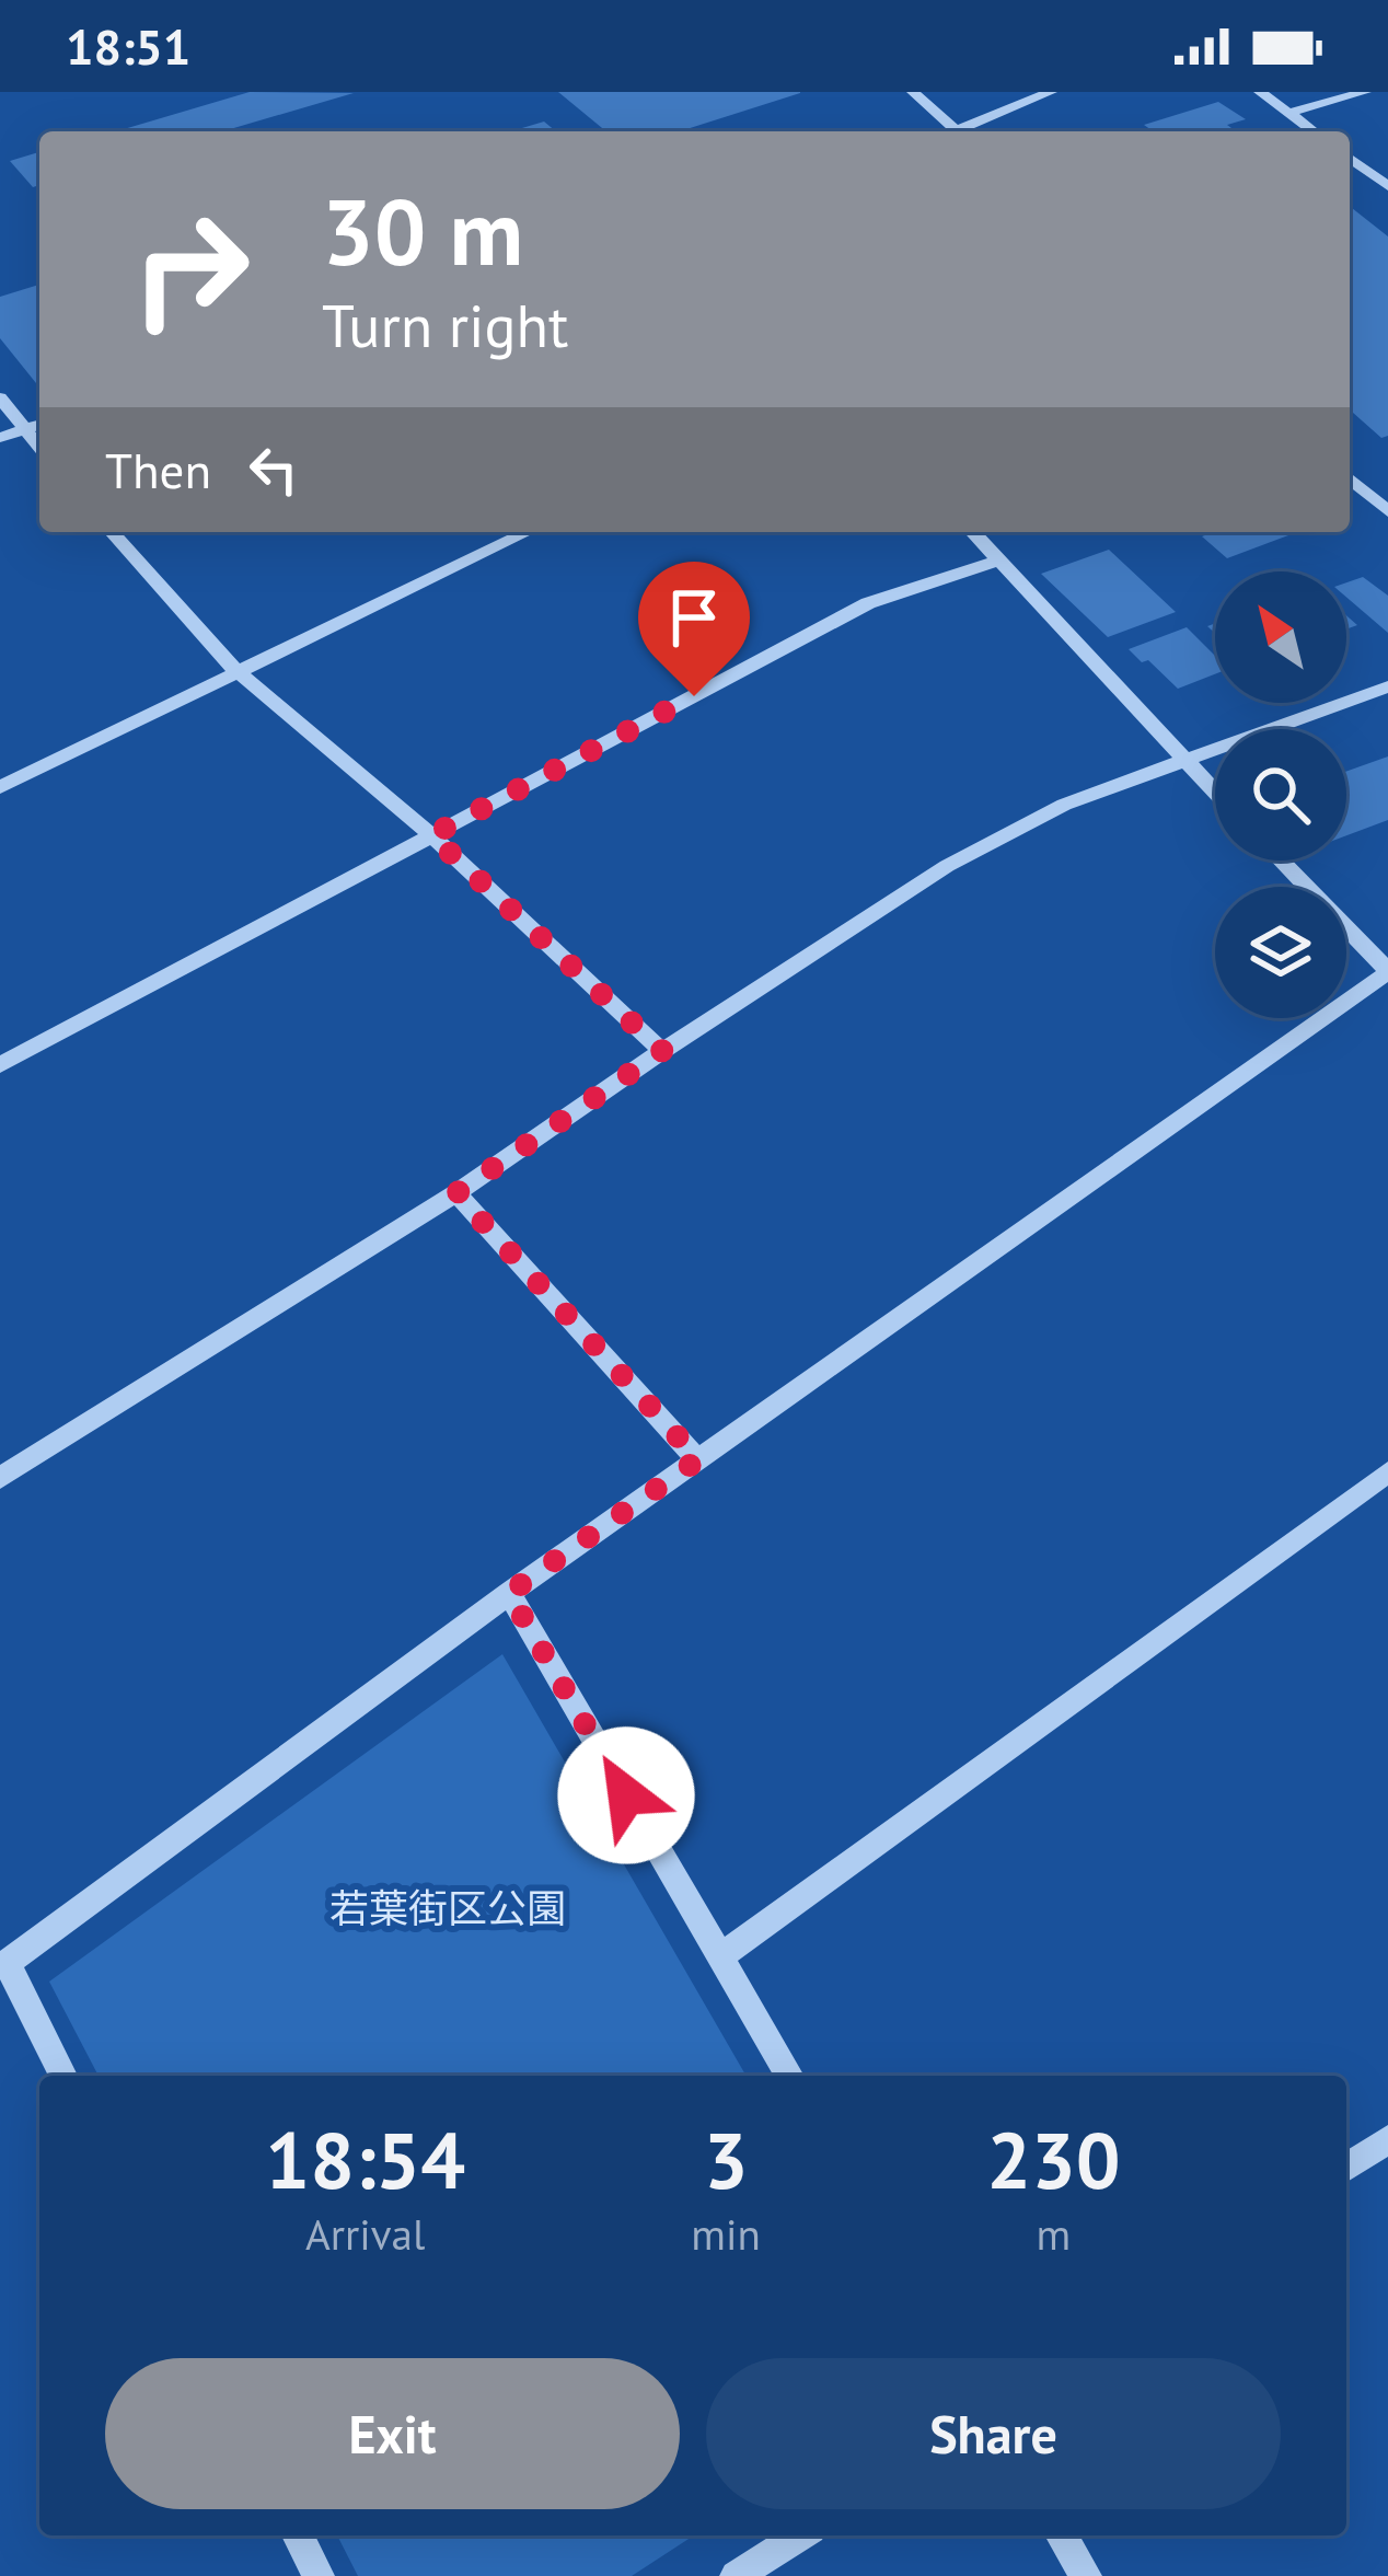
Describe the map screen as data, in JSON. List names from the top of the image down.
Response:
{
  "parks": ["若葉街区公園"],
  "north": "top left",
  "page": {
    "status": "18:51",
    "turn": ["30 m", "Turn right"],
    "then": "Then",
    "eta": [
      "18:54",
      "Arrival",
      "3",
      "min",
      "230",
      "m"
    ],
    "buttons": ["Exit", "Share"]
  }
}
